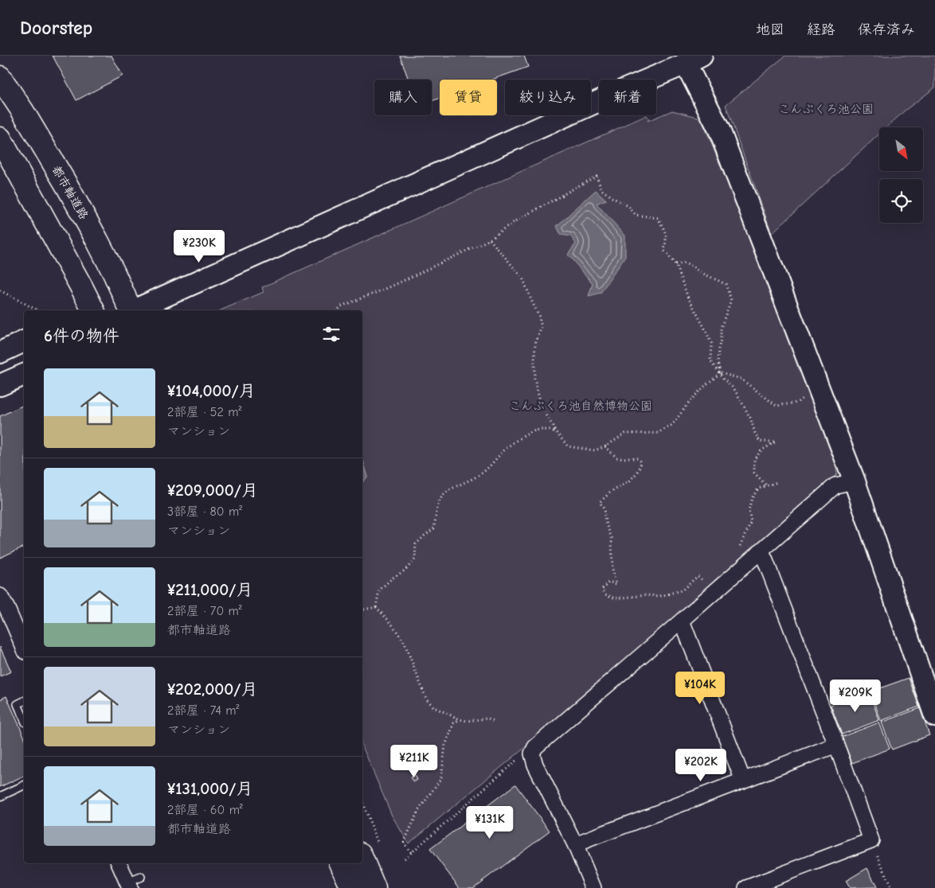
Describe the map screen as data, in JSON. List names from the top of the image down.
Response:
{
  "streets": {
    "main road": ["都市軸道路"]
  },
  "parks": ["こんぶくろ池公園", "こんぶくろ池自然博物公園"],
  "north": "bottom right",
  "page": {
    "header": "Doorstep",
    "nav": ["地図", "経路", "保存済み"],
    "chip": [
      "購入",
      "賃貸",
      "絞り込み",
      "新着"
    ],
    "price": [
      "¥230K",
      "¥104K",
      "¥209K",
      "¥211K",
      "¥202K",
      "¥131K"
    ],
    "heading": "6件の物件",
    "list": [
      {
        "name": "¥104,000/月",
        "note": "2部屋 · 52 m² · マンション"
      },
      {
        "name": "¥209,000/月",
        "note": "3部屋 · 80 m² · マンション"
      },
      {
        "name": "¥211,000/月",
        "note": "2部屋 · 70 m² · 都市軸道路"
      },
      {
        "name": "¥202,000/月",
        "note": "2部屋 · 74 m² · マンション"
      },
      {
        "name": "¥131,000/月",
        "note": "2部屋 · 60 m² · 都市軸道路"
      }
    ]
  }
}
